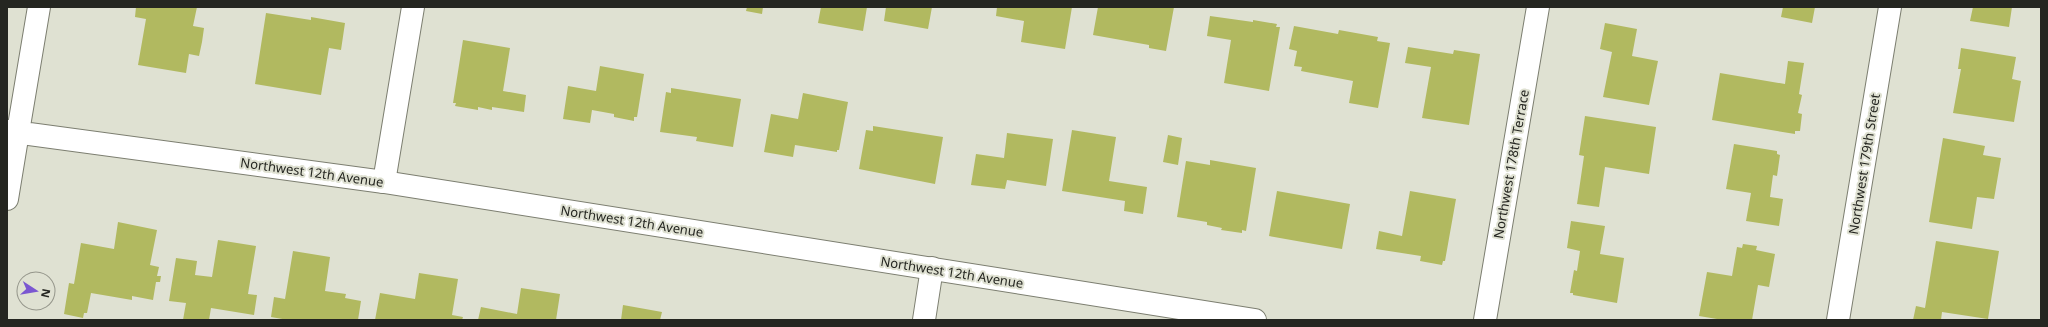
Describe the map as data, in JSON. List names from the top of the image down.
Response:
{
  "streets": {
    "street": ["Northwest 178th Terrace", "Northwest 179th Street", "Northwest 12th Avenue"]
  },
  "north": "right"
}
